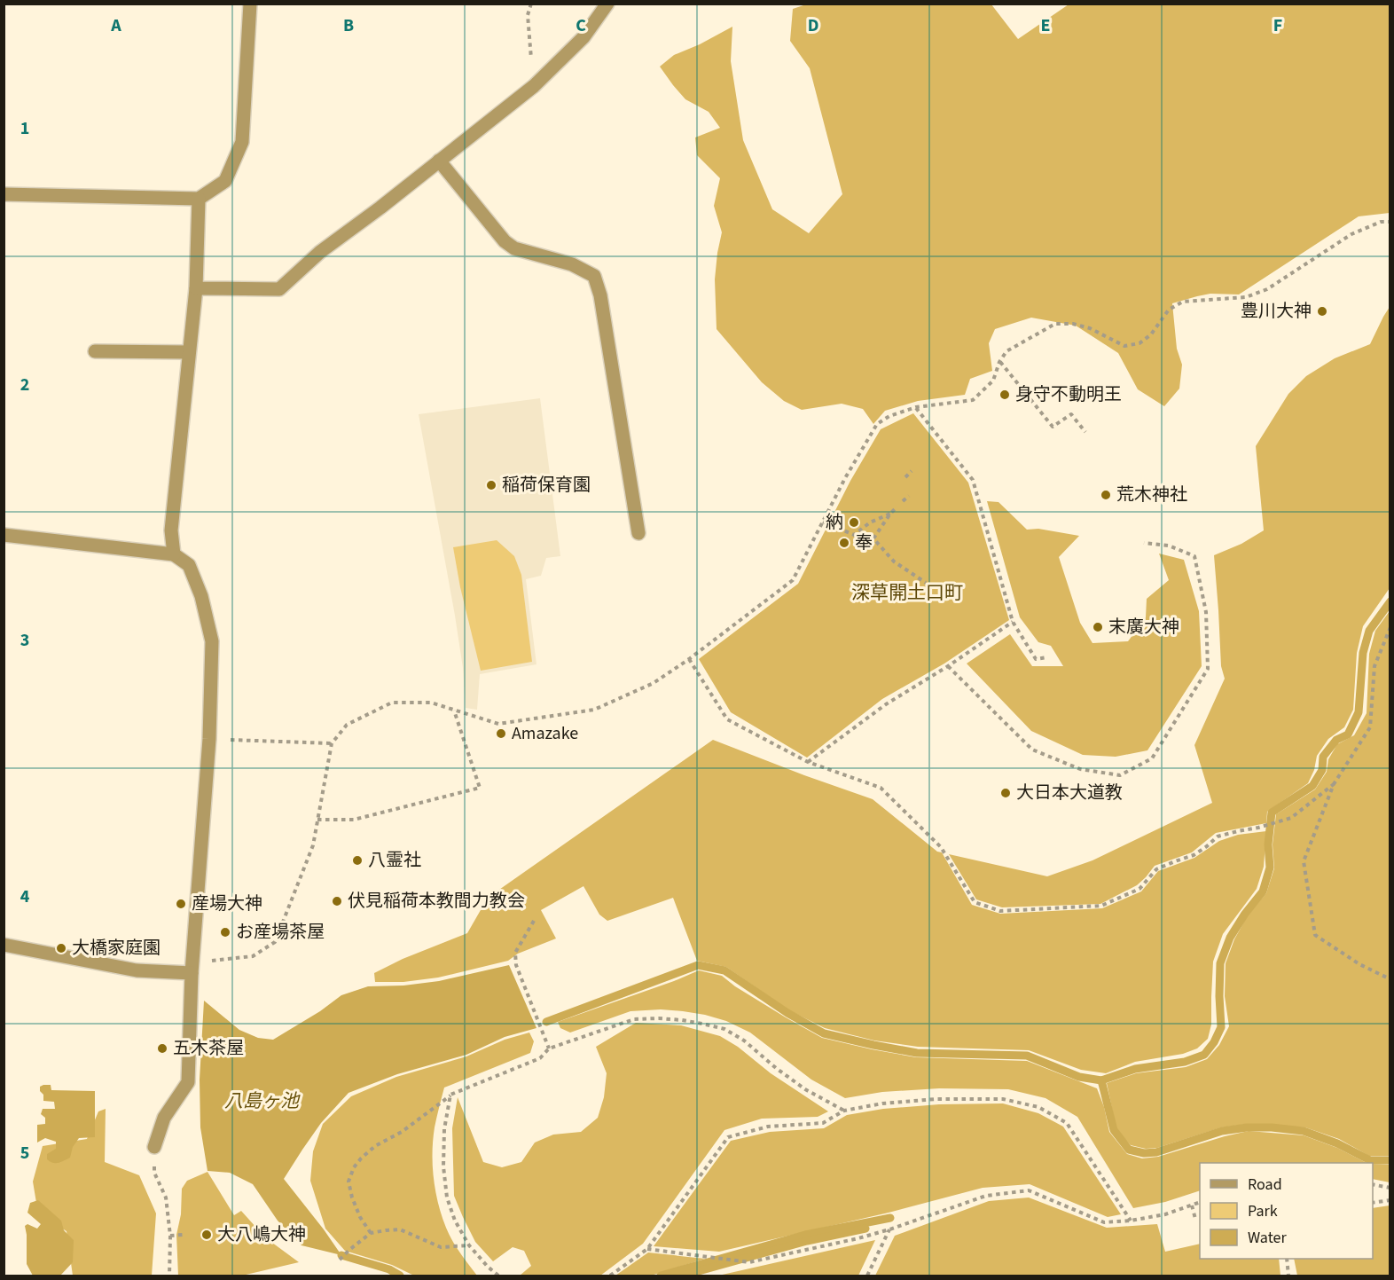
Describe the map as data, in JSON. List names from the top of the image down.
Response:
{
  "districts": ["深草開土口町"],
  "water": ["八島ヶ池"],
  "places": [
    "豊川大神",
    "身守不動明王",
    "稲荷保育園",
    "荒木神社",
    "納",
    "奉",
    "末廣大神",
    "Amazake",
    "大日本大道教",
    "八霊社",
    "伏見稲荷本教間力教会",
    "産場大神",
    "お産場茶屋",
    "大橋家庭園",
    "五木茶屋",
    "大八嶋大神"
  ],
  "legend": ["Road", "Park", "Water"],
  "grid": {
    "columns": [
      "A",
      "B",
      "C",
      "D",
      "E",
      "F"
    ],
    "rows": [
      "1",
      "2",
      "3",
      "4",
      "5"
    ]
  }
}
